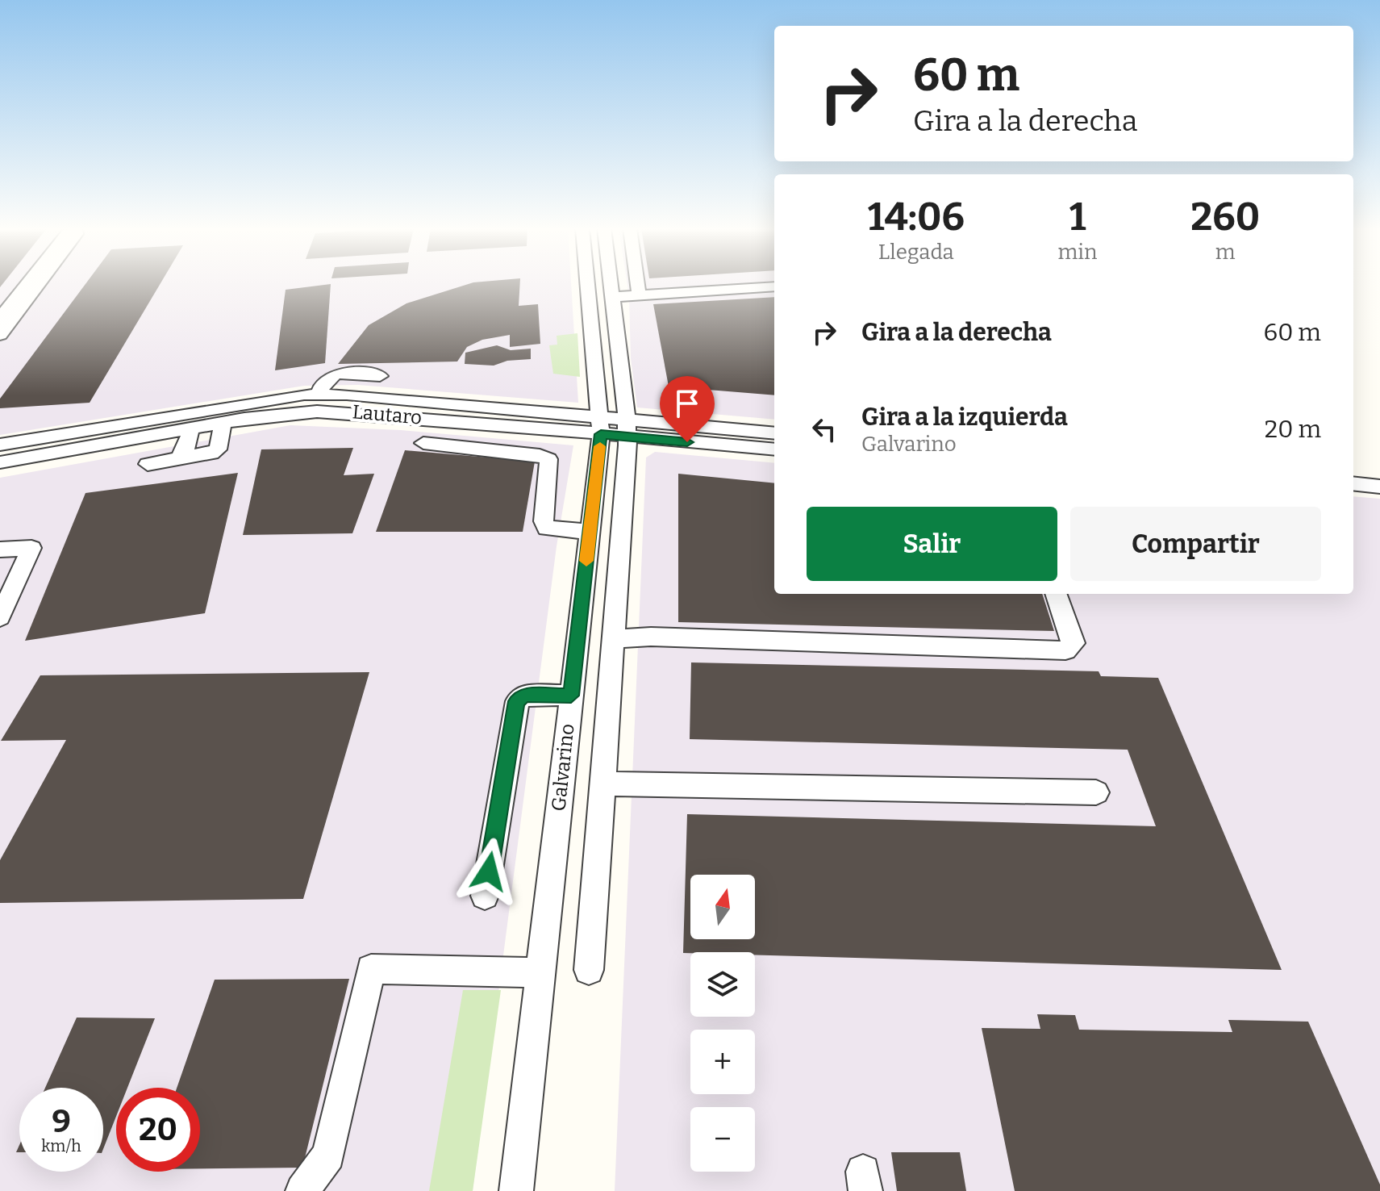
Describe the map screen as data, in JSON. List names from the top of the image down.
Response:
{
  "streets": {
    "street": ["Lautaro", "Galvarino"]
  },
  "crossings": [
    ["Lautaro", "Galvarino"]
  ],
  "north": "top",
  "page": {
    "turn": ["60 m", "Gira a la derecha"],
    "eta": [
      "14:06",
      "Llegada",
      "1",
      "min",
      "260",
      "m"
    ],
    "list": [
      {
        "name": "Gira a la derecha",
        "value": "60 m"
      },
      {
        "name": "Gira a la izquierda",
        "note": "Galvarino",
        "value": "20 m"
      }
    ],
    "buttons": ["Salir", "Compartir"],
    "map_buttons": ["+", "−"],
    "speed": "9 km/h",
    "limit": "20"
  }
}
